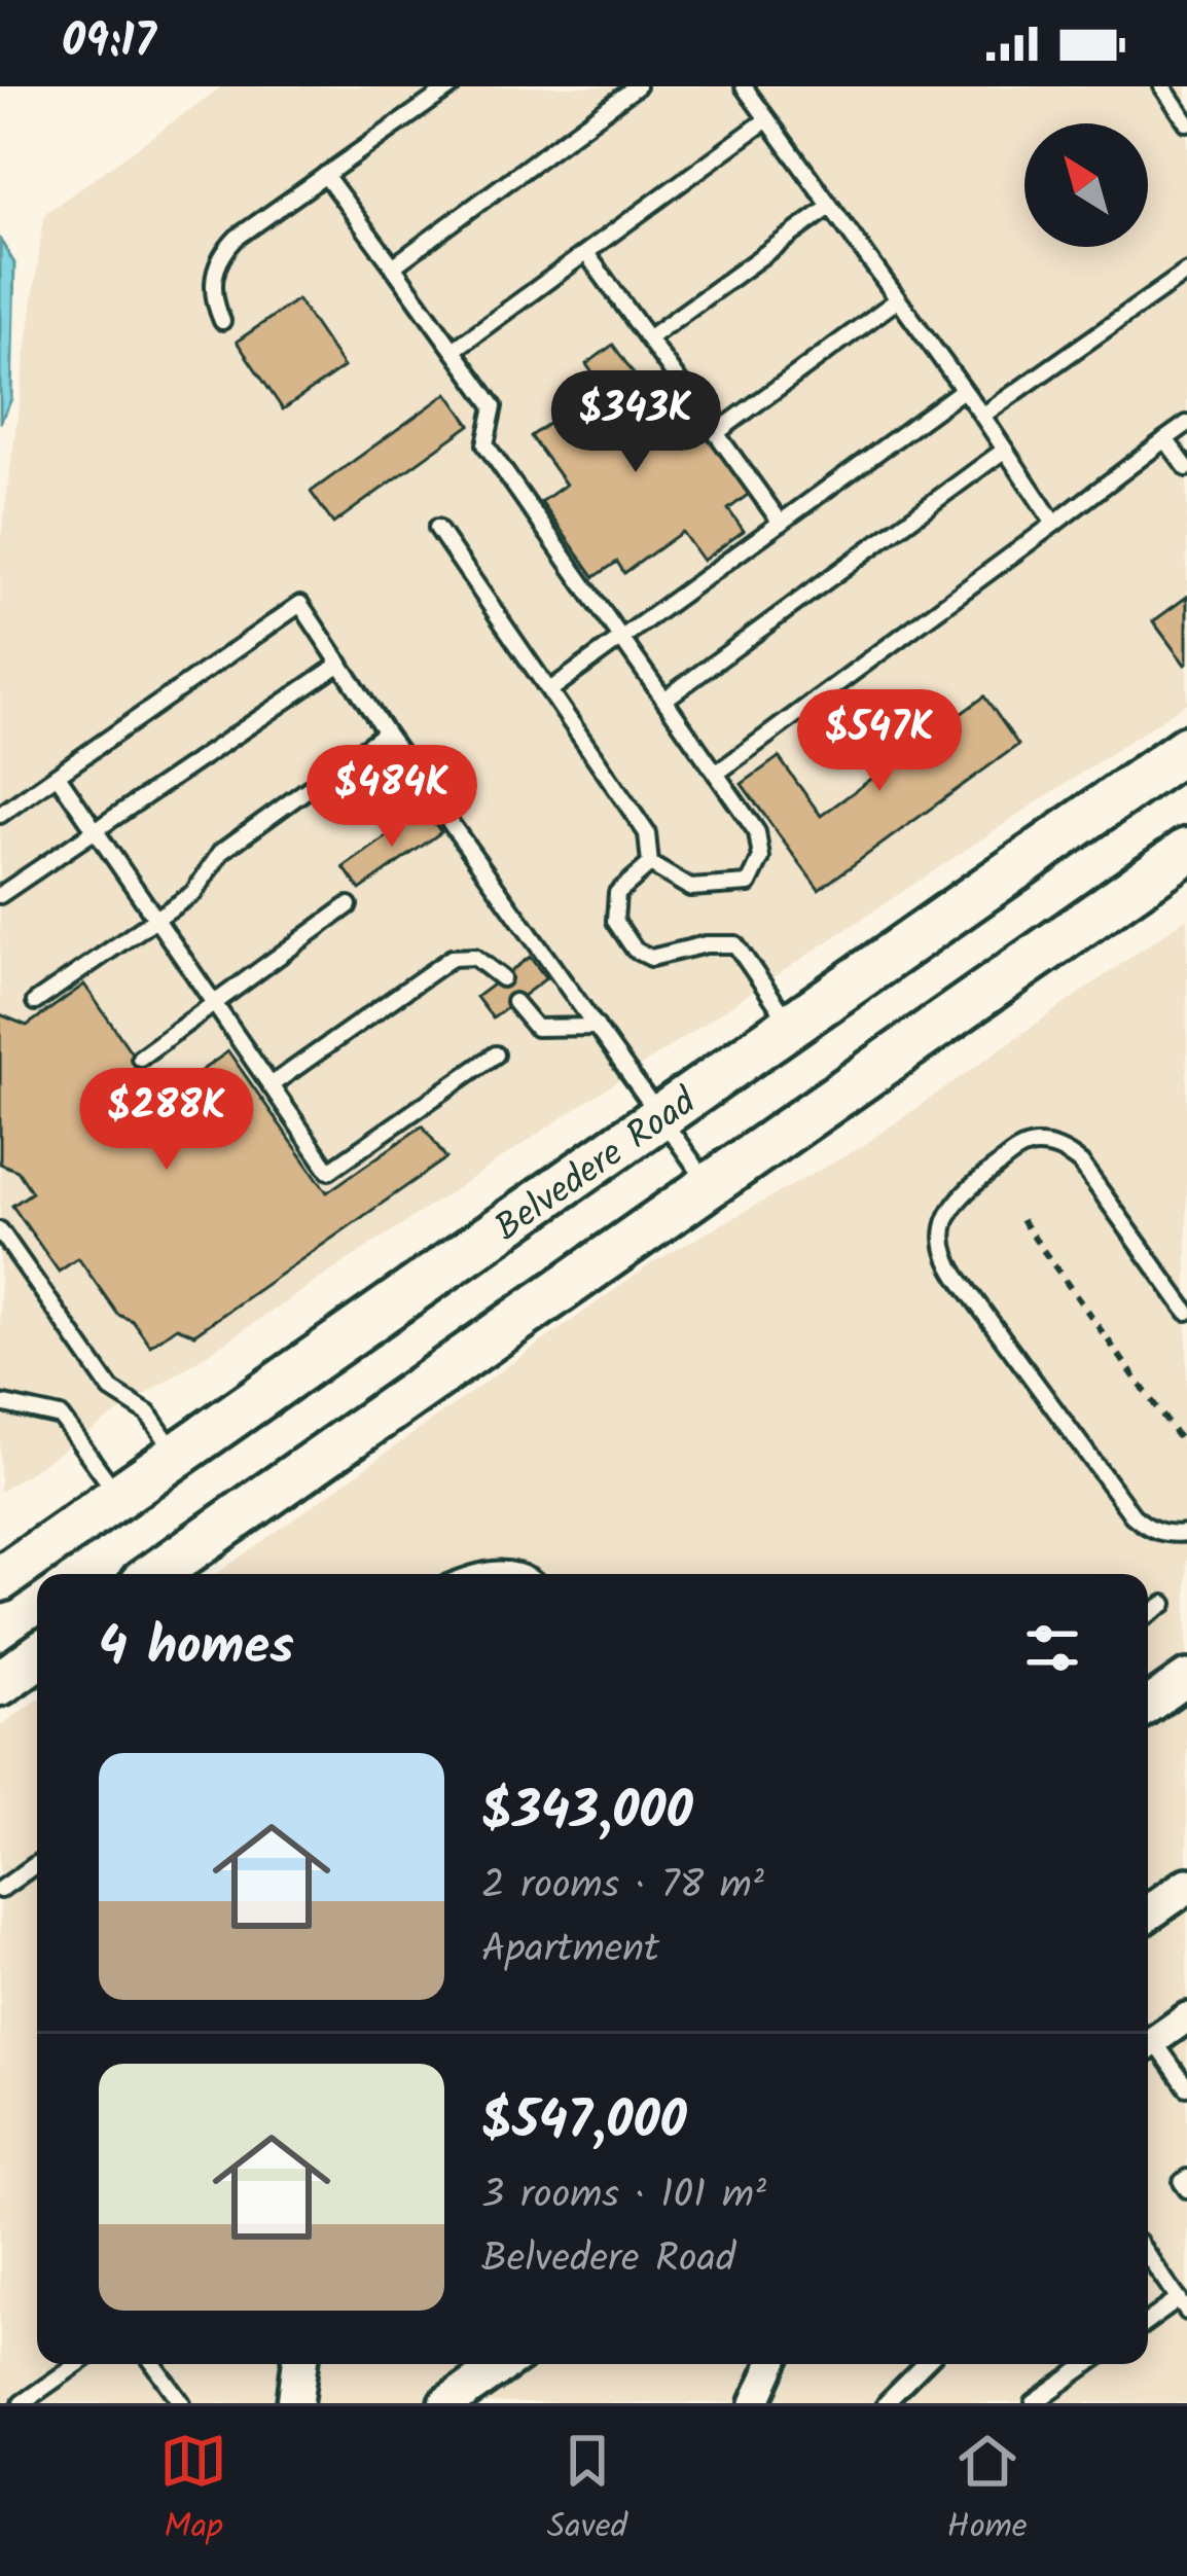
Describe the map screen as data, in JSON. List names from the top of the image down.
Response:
{
  "streets": {
    "main road": ["Belvedere Road"]
  },
  "north": "top left",
  "page": {
    "status": "09:17",
    "price": [
      "$343K",
      "$547K",
      "$484K",
      "$288K"
    ],
    "heading": "4 homes",
    "list": [
      {
        "name": "$343,000",
        "note": "2 rooms · 78 m² · Apartment"
      },
      {
        "name": "$547,000",
        "note": "3 rooms · 101 m² · Belvedere Road"
      }
    ],
    "tabs": ["Map", "Saved", "Home"]
  }
}
